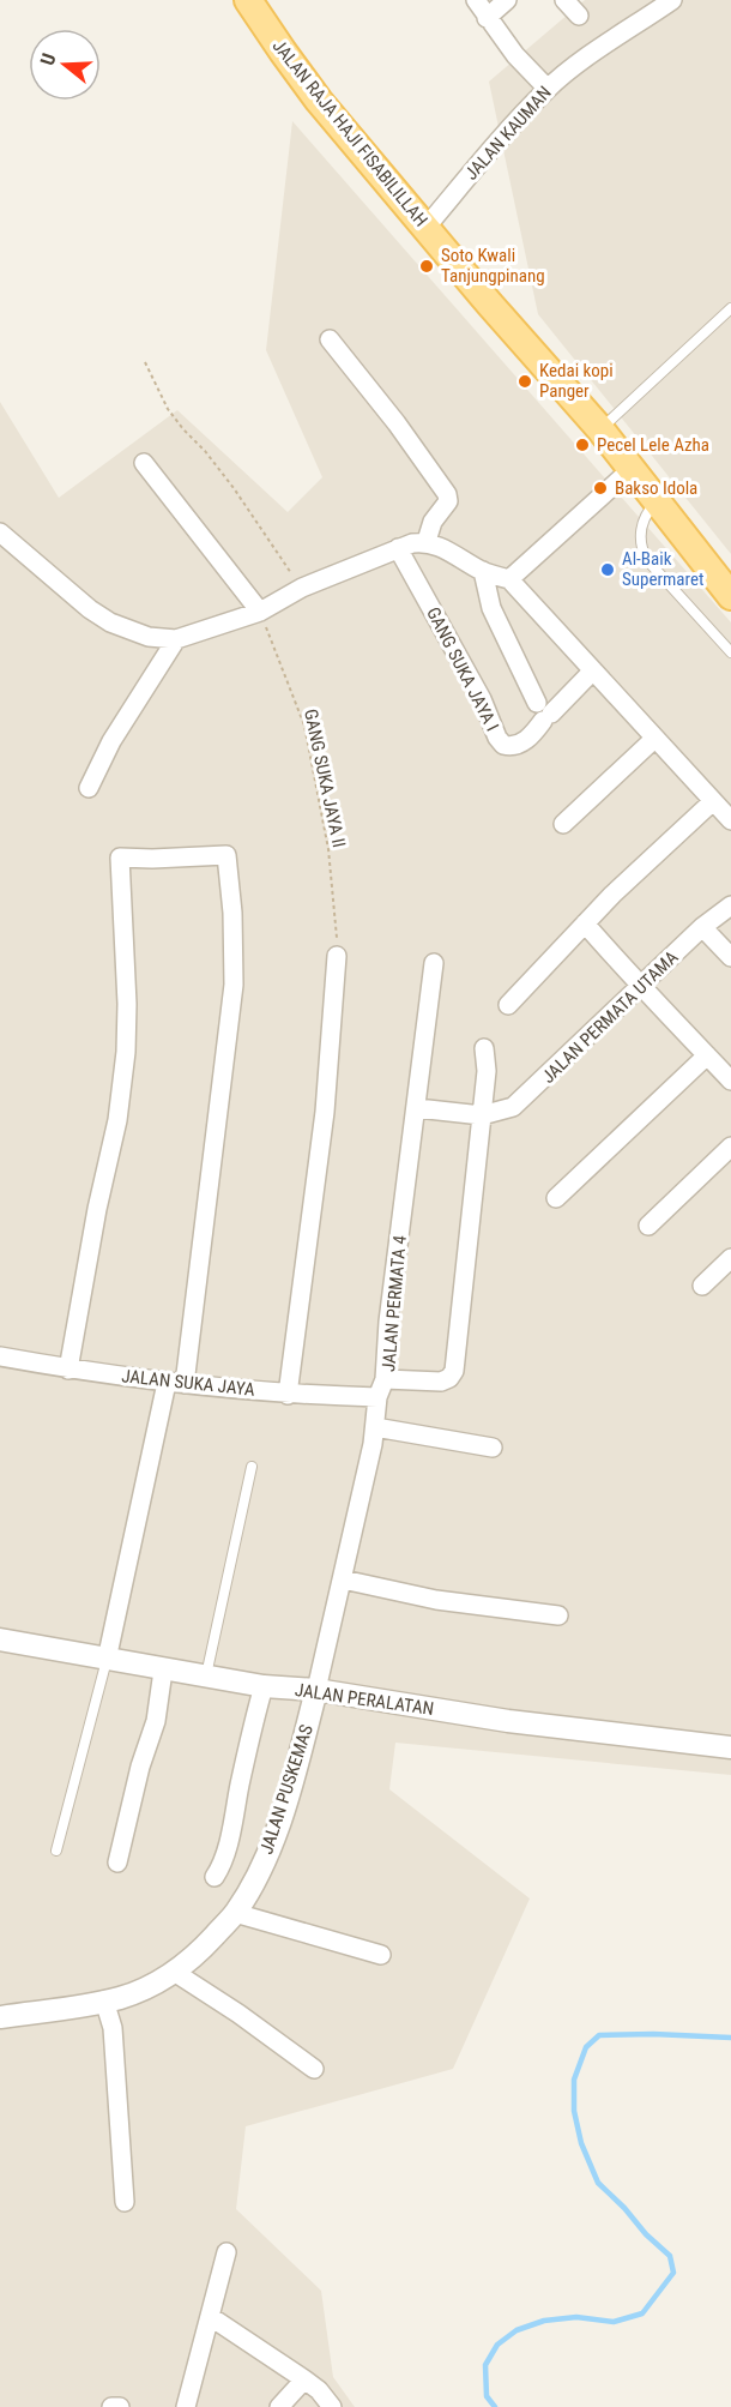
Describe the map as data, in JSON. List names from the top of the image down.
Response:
{
  "streets": {
    "main road": ["JALAN RAJA HAJI FISABILILLAH"],
    "street": [
      "JALAN KAUMAN",
      "GANG SUKA JAYA I",
      "JALAN PERMATA UTAMA",
      "JALAN PERMATA 4",
      "JALAN SUKA JAYA",
      "JALAN PERALATAN",
      "JALAN PUSKEMAS"
    ],
    "path": ["GANG SUKA JAYA II"]
  },
  "crossings": [
    ["JALAN RAJA HAJI FISABILILLAH", "JALAN KAUMAN"],
    ["JALAN PERMATA UTAMA", "JALAN PERMATA 4"],
    ["JALAN PERMATA 4", "JALAN PUSKEMAS"],
    ["JALAN SUKA JAYA", "JALAN PUSKEMAS"],
    ["JALAN PERALATAN", "JALAN PUSKEMAS"]
  ],
  "places": [
    "Soto Kwali Tanjungpinang",
    "Kedai kopi Panger",
    "Pecel Lele Azha",
    "Bakso Idola",
    "Al-Baik Supermaret"
  ],
  "north": "left"
}
